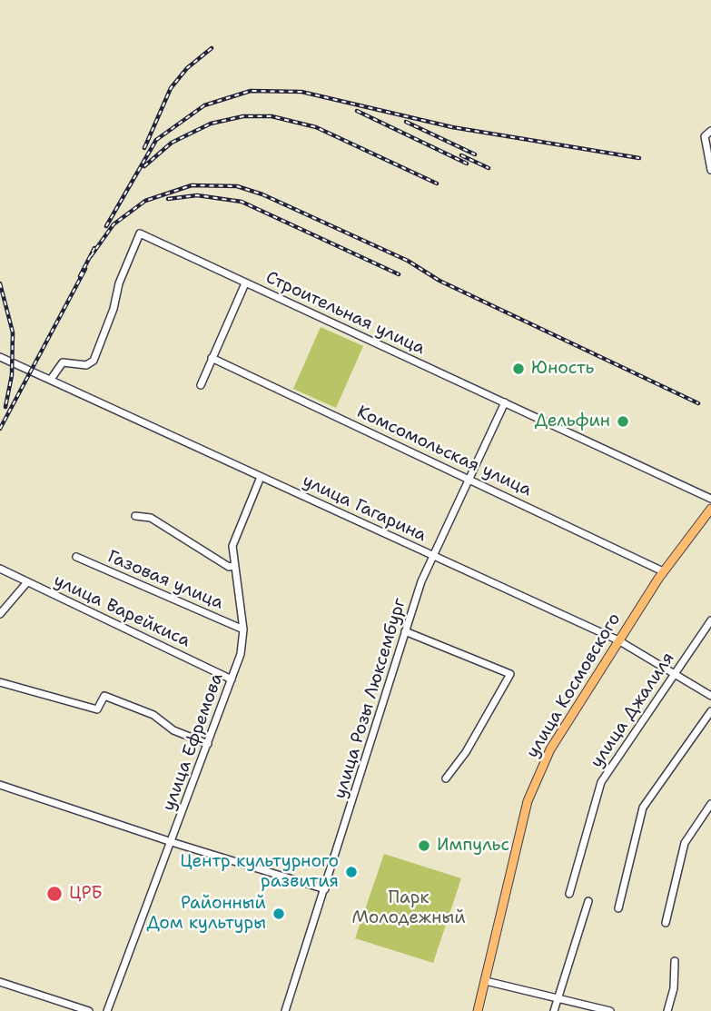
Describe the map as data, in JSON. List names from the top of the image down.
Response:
{
  "streets": {
    "main road": ["улица Космовского"],
    "street": [
      "Строительная улица",
      "Комсомольская улица",
      "улица Гагарина",
      "Газовая улица",
      "улица Варейкиса",
      "улица Розы Люксембург",
      "улица Джалиля",
      "улица Ефремова"
    ]
  },
  "crossings": [
    ["Строительная улица", "улица Гагарина"],
    ["Строительная улица", "улица Розы Люксембург"],
    ["Комсомольская улица", "улица Космовского"],
    ["Комсомольская улица", "улица Розы Люксембург"],
    ["улица Гагарина", "улица Космовского"],
    ["улица Гагарина", "улица Розы Люксембург"],
    ["улица Гагарина", "улица Джалиля"],
    ["улица Гагарина", "улица Ефремова"],
    ["Газовая улица", "улица Ефремова"],
    ["улица Варейкиса", "улица Ефремова"]
  ],
  "parks": ["Парк Молодежный"],
  "places": [
    "Юность",
    "Дельфин",
    "Импульс",
    "Центр культурного развития",
    "ЦРБ",
    "Районный Дом культуры"
  ]
}
